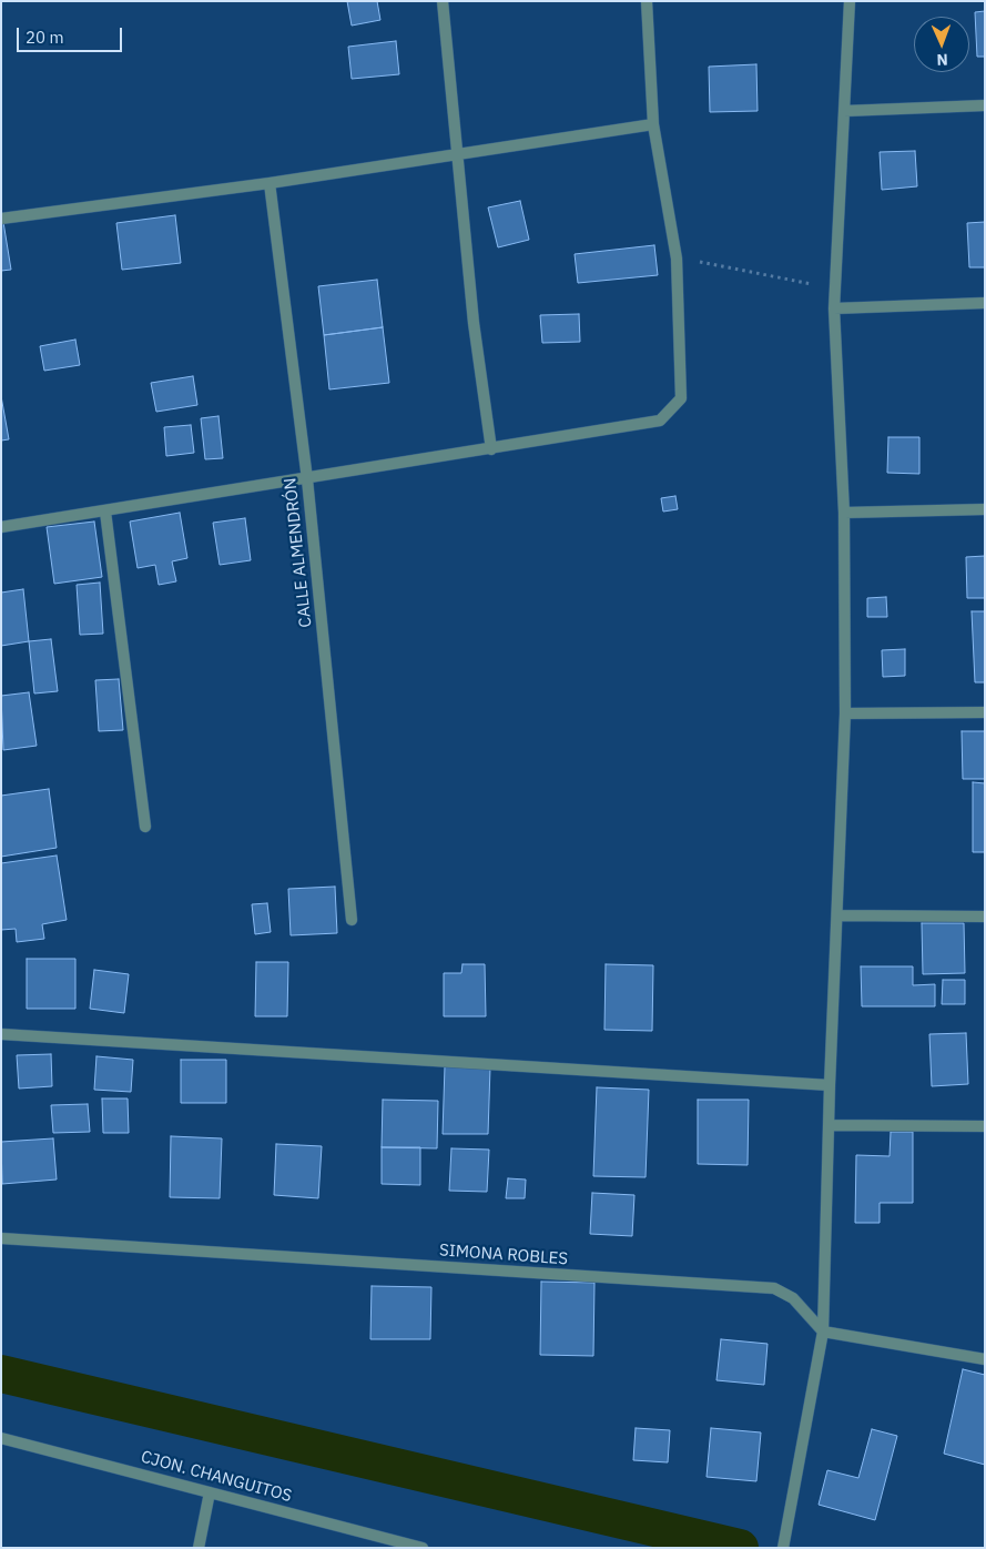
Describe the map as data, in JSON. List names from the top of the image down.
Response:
{
  "streets": {
    "street": ["CALLE ALMENDRÓN", "SIMONA ROBLES", "CJON. CHANGUITOS"]
  },
  "scale_bar": "20 m",
  "north": "bottom"
}
